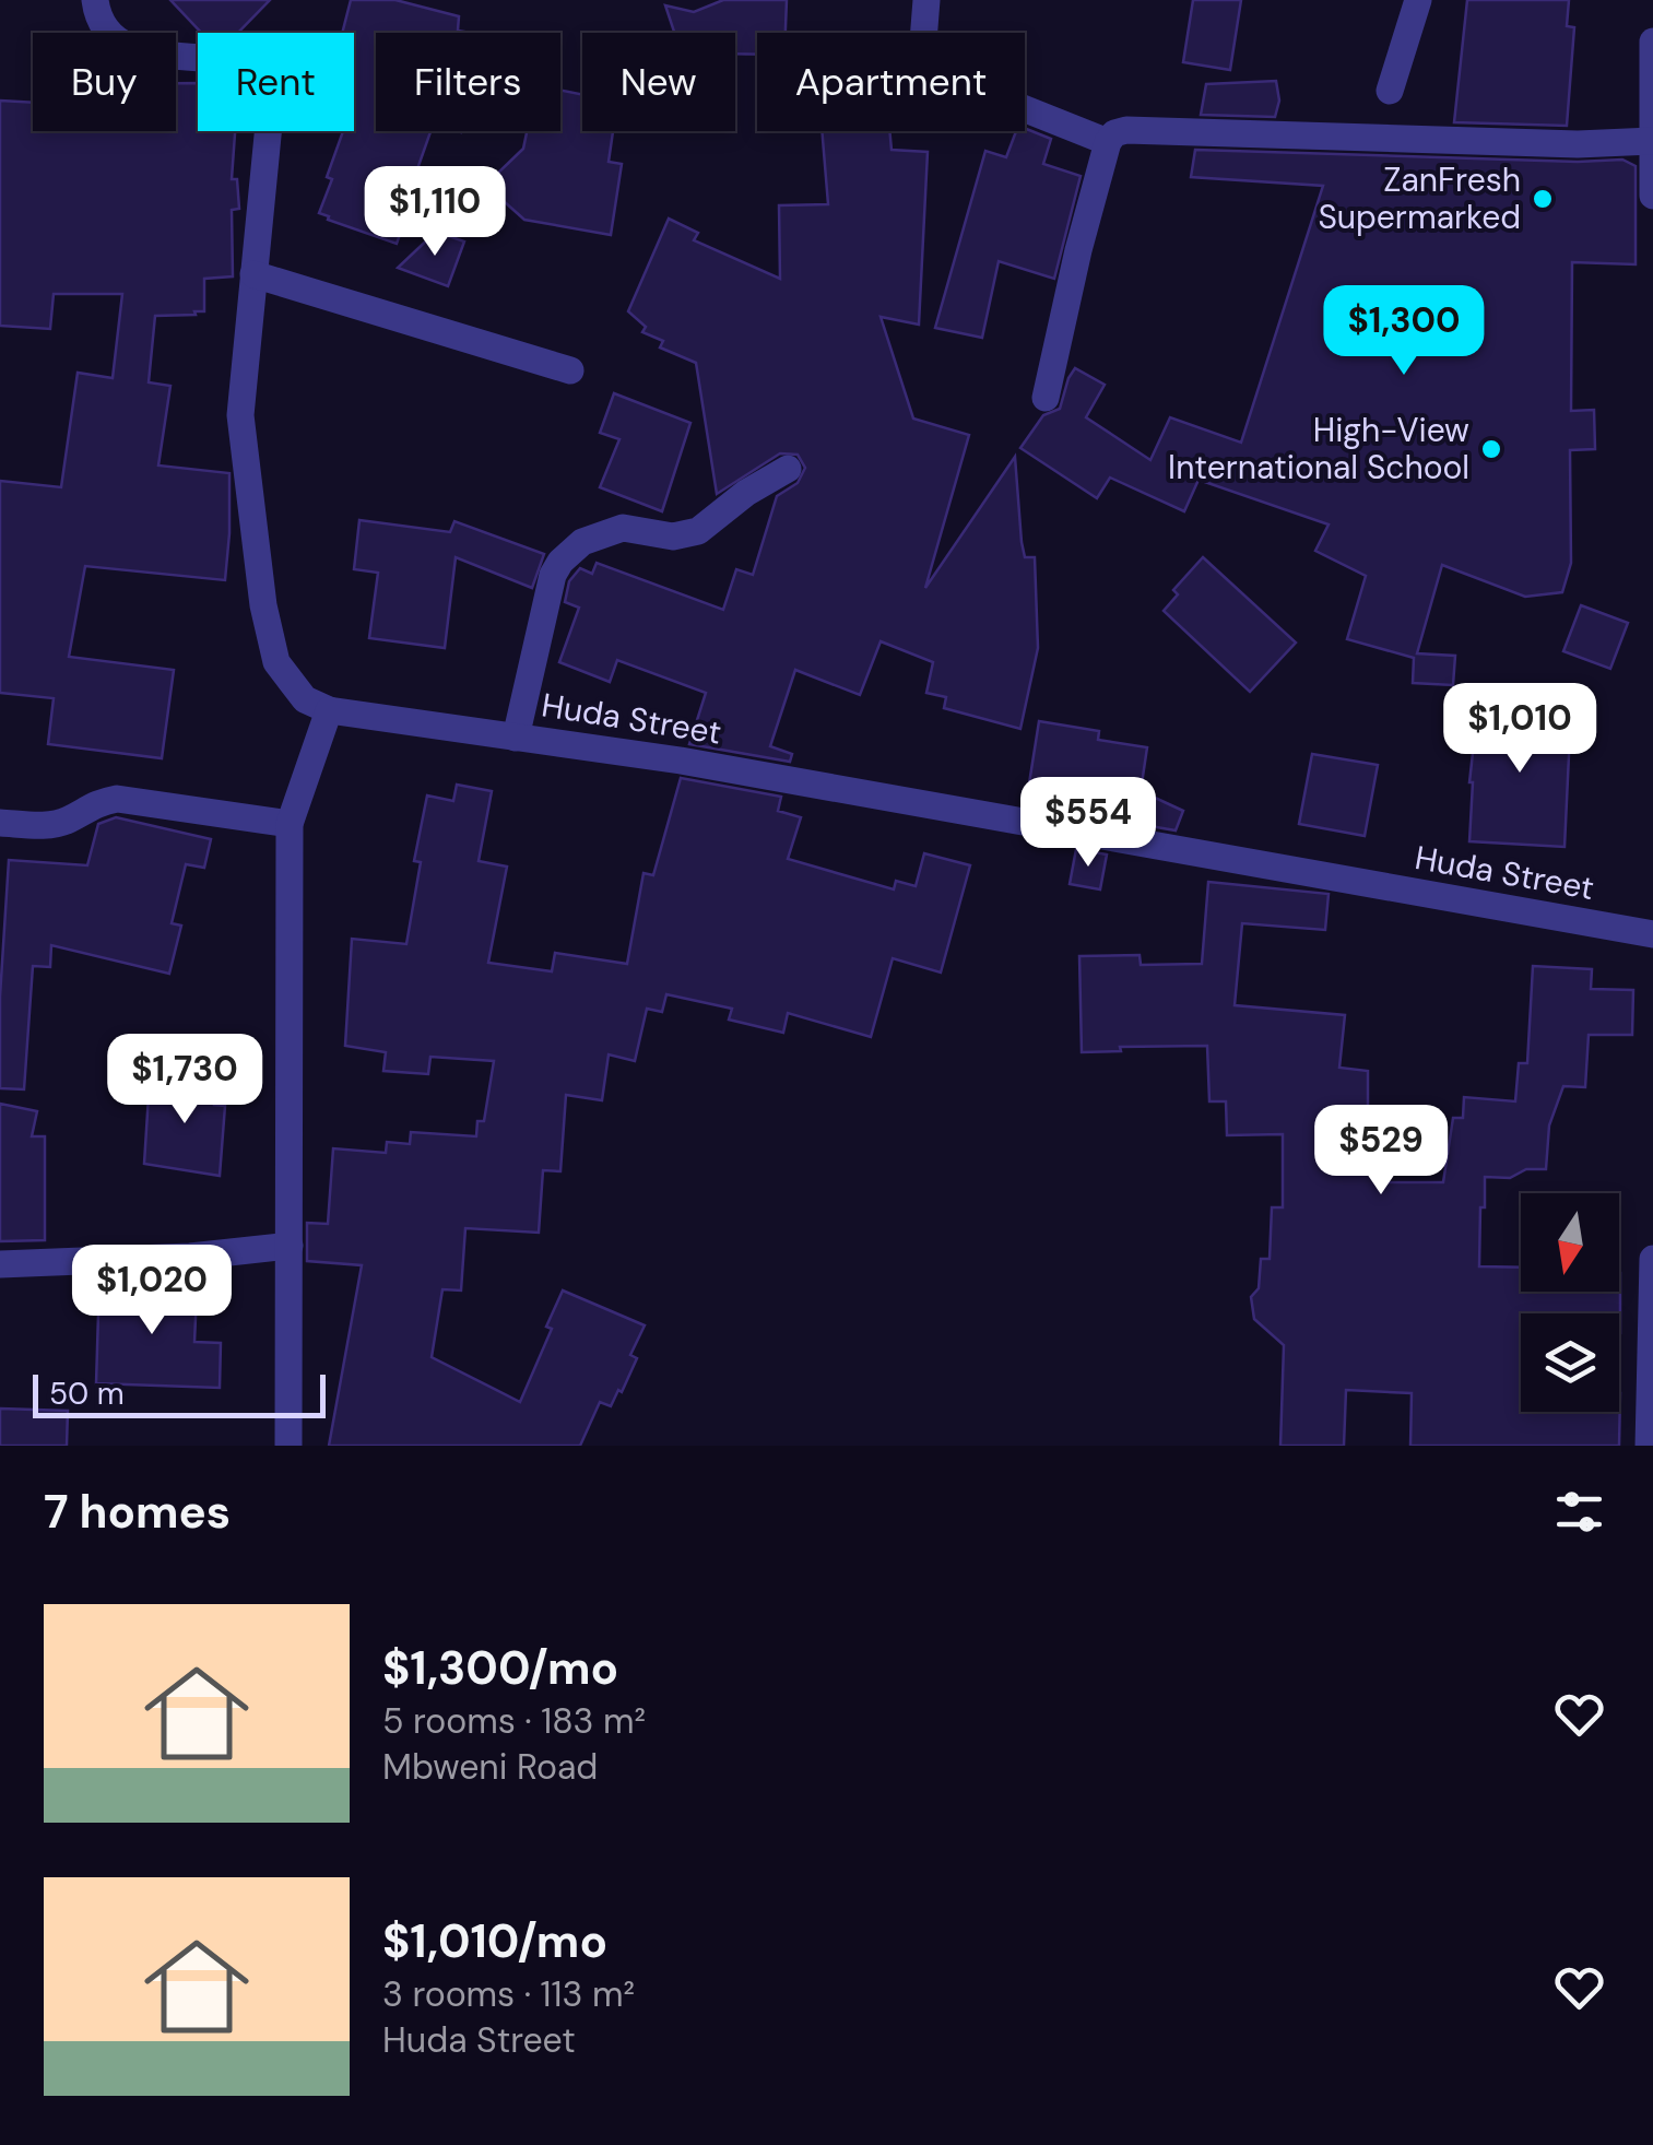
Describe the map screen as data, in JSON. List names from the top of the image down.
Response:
{
  "streets": {
    "street": ["Huda Street"]
  },
  "places": ["ZanFresh Supermarked", "High-View International School"],
  "scale_bar": "50 m",
  "north": "bottom",
  "page": {
    "chip": [
      "Buy",
      "Rent",
      "Filters",
      "New",
      "Apartment"
    ],
    "price": [
      "$1,110",
      "$1,300",
      "$1,010",
      "$554",
      "$1,730",
      "$529",
      "$1,020"
    ],
    "scale": "50 m",
    "heading": "7 homes",
    "list": [
      {
        "name": "$1,300/mo",
        "note": "5 rooms · 183 m² · Mbweni Road"
      },
      {
        "name": "$1,010/mo",
        "note": "3 rooms · 113 m² · Huda Street"
      }
    ]
  }
}
